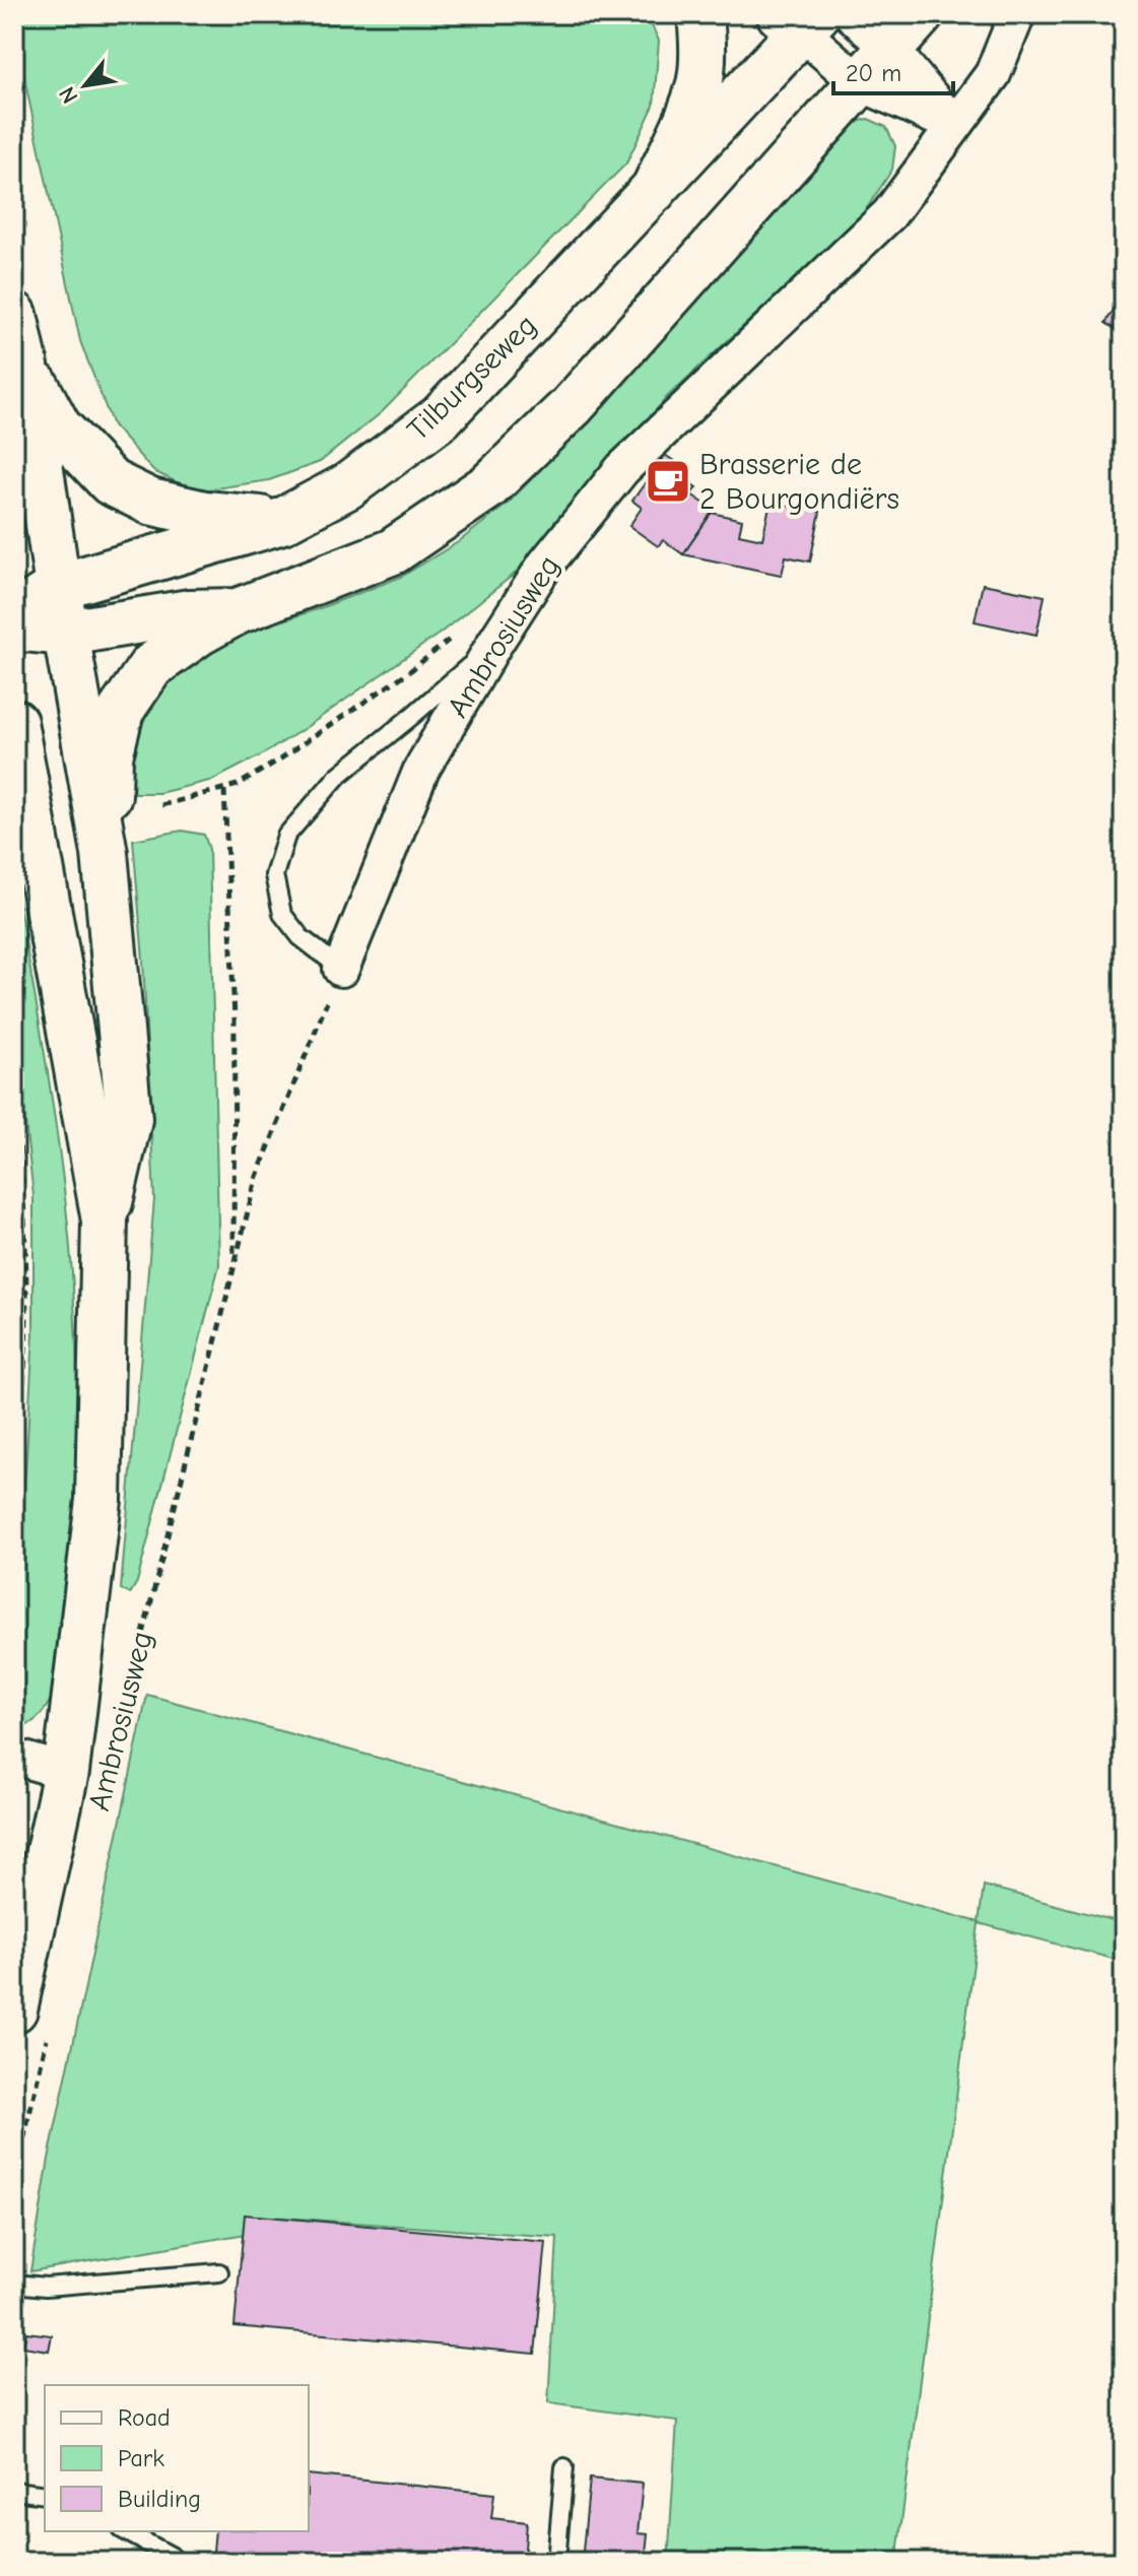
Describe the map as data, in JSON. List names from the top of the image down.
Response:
{
  "streets": {
    "main road": ["Tilburgseweg", "Ambrosiusweg"]
  },
  "crossings": [
    ["Tilburgseweg", "Ambrosiusweg"]
  ],
  "places": {
    "cafe": ["Brasserie de 2 Bourgondiërs"]
  },
  "legend": ["Road", "Park", "Building"],
  "scale_bar": "20 m",
  "north": "bottom left"
}
